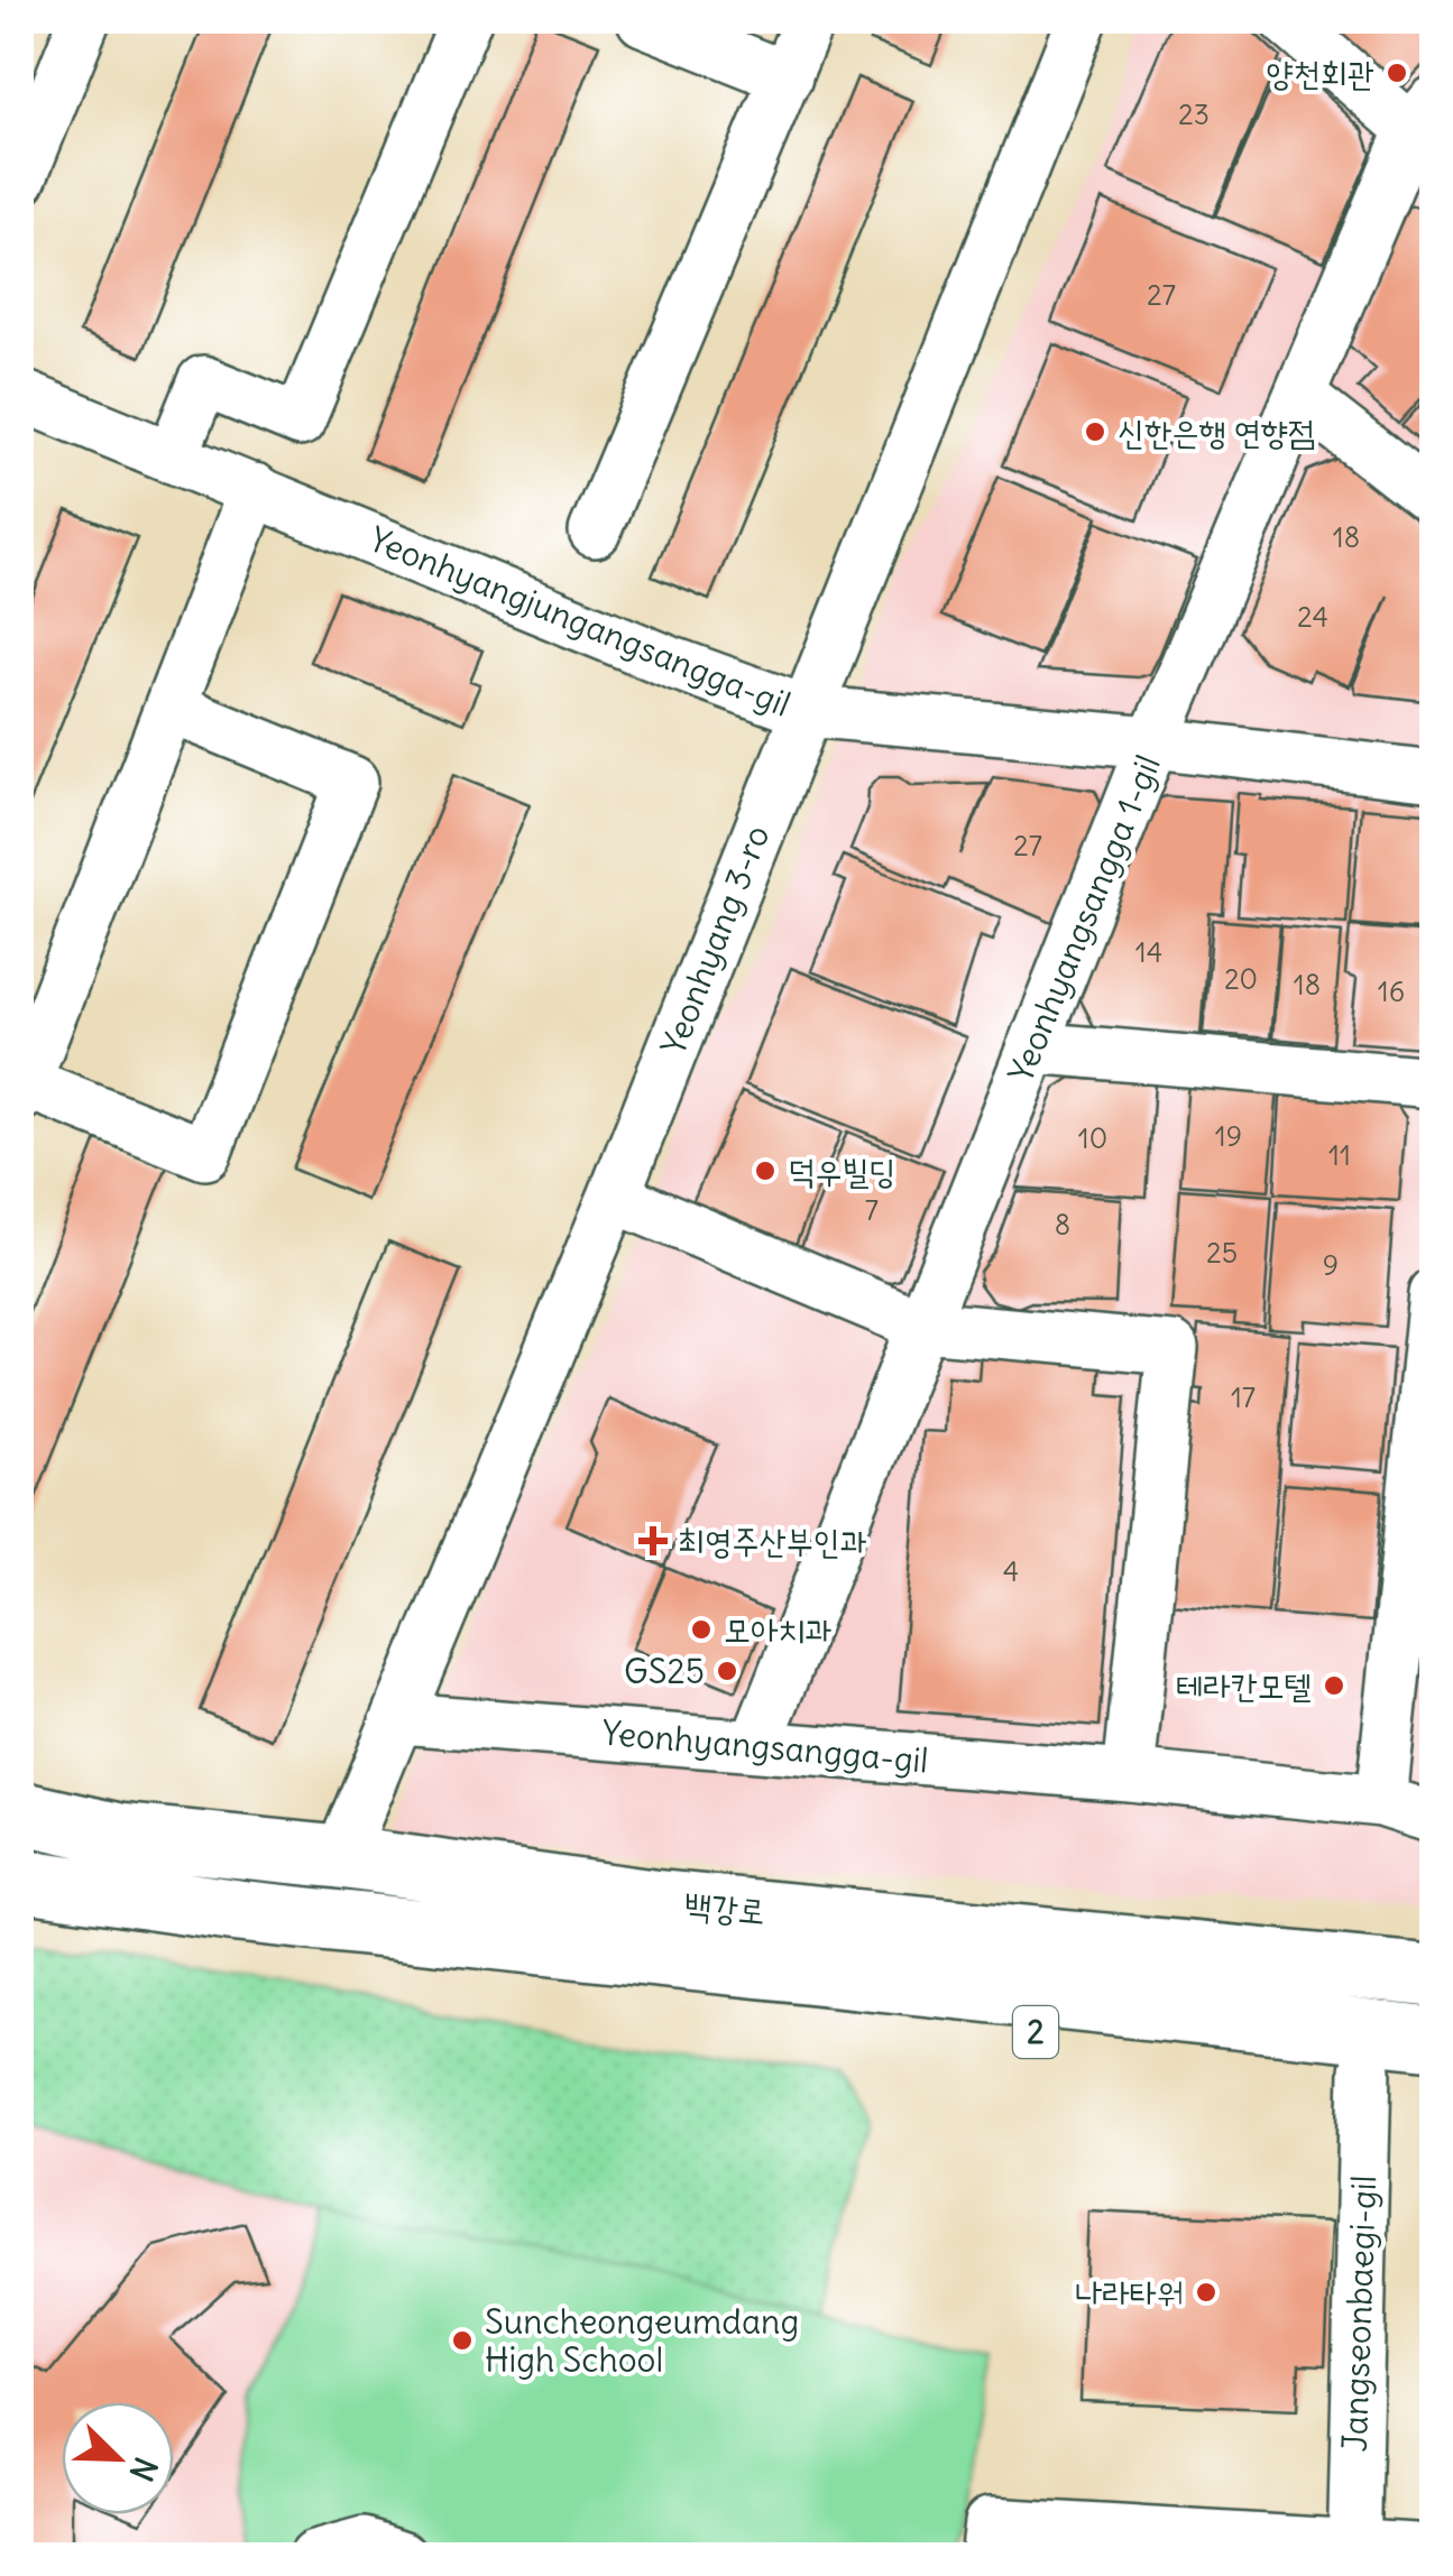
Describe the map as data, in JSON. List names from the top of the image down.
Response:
{
  "streets": {
    "main road": ["백강로", "2"],
    "street": [
      "Yeonhyangjungangsangga-gil",
      "Yeonhyangsangga 1-gil",
      "Yeonhyang 3-ro",
      "Yeonhyangsangga-gil",
      "Jangseonbaegi-gil"
    ]
  },
  "crossings": [
    ["Yeonhyangjungangsangga-gil", "Yeonhyangsangga 1-gil"],
    ["Yeonhyangjungangsangga-gil", "Yeonhyang 3-ro"],
    ["Yeonhyangsangga 1-gil", "Yeonhyangsangga-gil"],
    ["Yeonhyang 3-ro", "Yeonhyangsangga-gil"],
    ["Yeonhyang 3-ro", "백강로"],
    ["백강로", "2"],
    ["2", "Jangseonbaegi-gil"]
  ],
  "places": {
    "other": [
      "양천회관",
      "신한은행 연향점",
      "덕우빌딩",
      "모아치과",
      "GS25",
      "테라칸모텔",
      "나라타워",
      "Suncheongeumdang High School"
    ],
    "health": ["최영주산부인과"]
  },
  "house_numbers": [
    "23",
    "27",
    "18",
    "24",
    "27",
    "14",
    "20",
    "18",
    "16",
    "19",
    "10",
    "11",
    "7",
    "8",
    "25",
    "9",
    "17",
    "4"
  ],
  "north": "bottom right"
}
